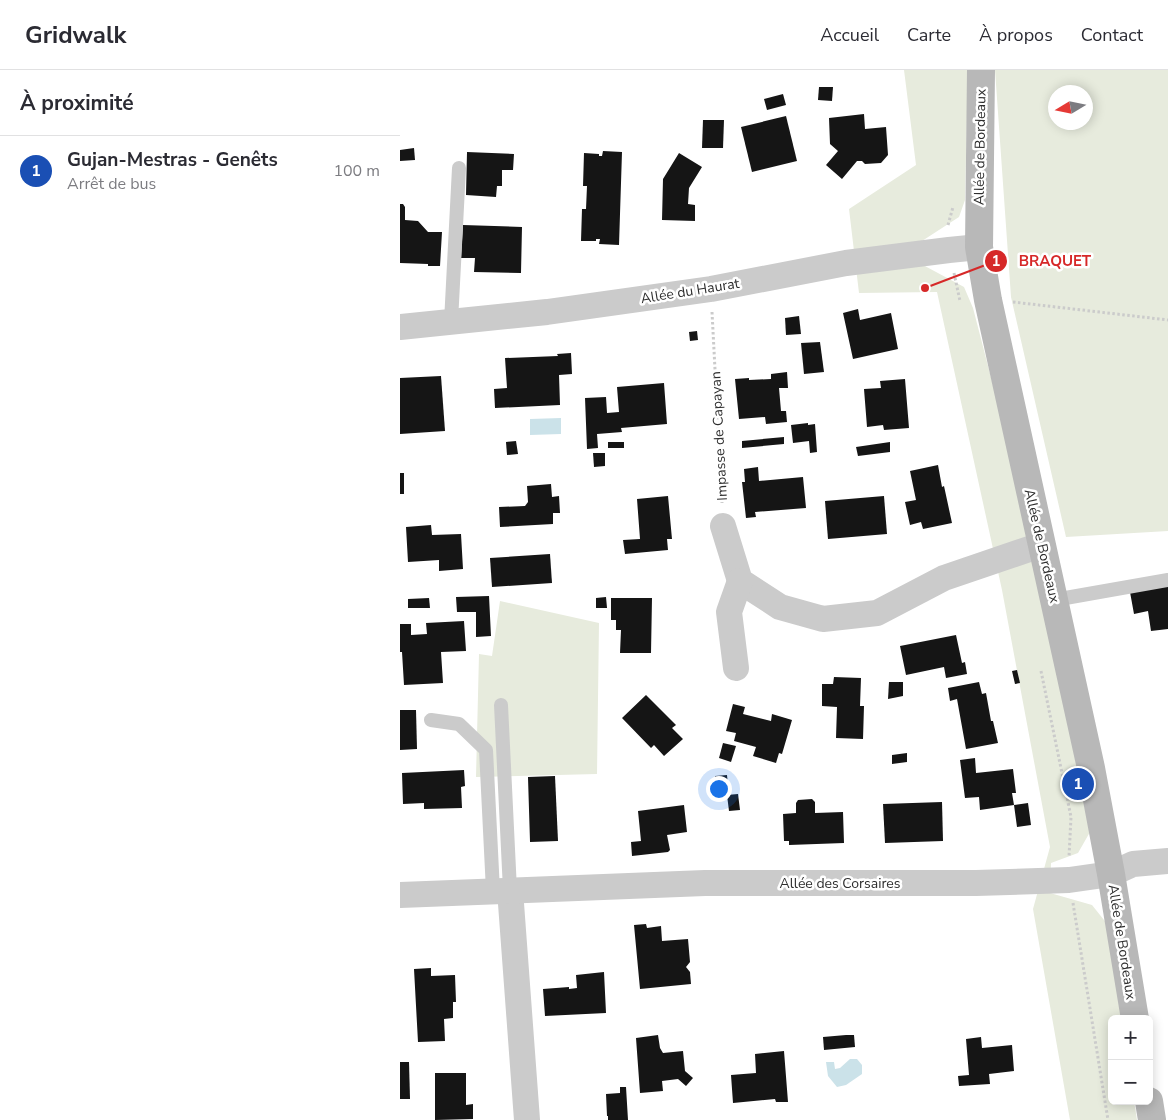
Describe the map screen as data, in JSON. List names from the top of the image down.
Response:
{
  "streets": {
    "main road": ["Allée de Bordeaux"],
    "street": ["Allée du Haurat", "Allée des Corsaires"],
    "path": ["Impasse de Capayan"]
  },
  "crossings": [
    ["Allée de Bordeaux", "Allée du Haurat"],
    ["Allée de Bordeaux", "Allée des Corsaires"],
    ["Allée du Haurat", "Impasse de Capayan"]
  ],
  "places": ["BRAQUET"],
  "north": "left",
  "page": {
    "header": "Gridwalk",
    "nav": [
      "Accueil",
      "Carte",
      "À propos",
      "Contact"
    ],
    "heading": "À proximité",
    "list": [
      {
        "mark": "1",
        "name": "Gujan-Mestras - Genêts",
        "note": "Arrêt de bus",
        "value": "100 m"
      }
    ],
    "pins": "1",
    "map_buttons": ["+", "−"]
  }
}
